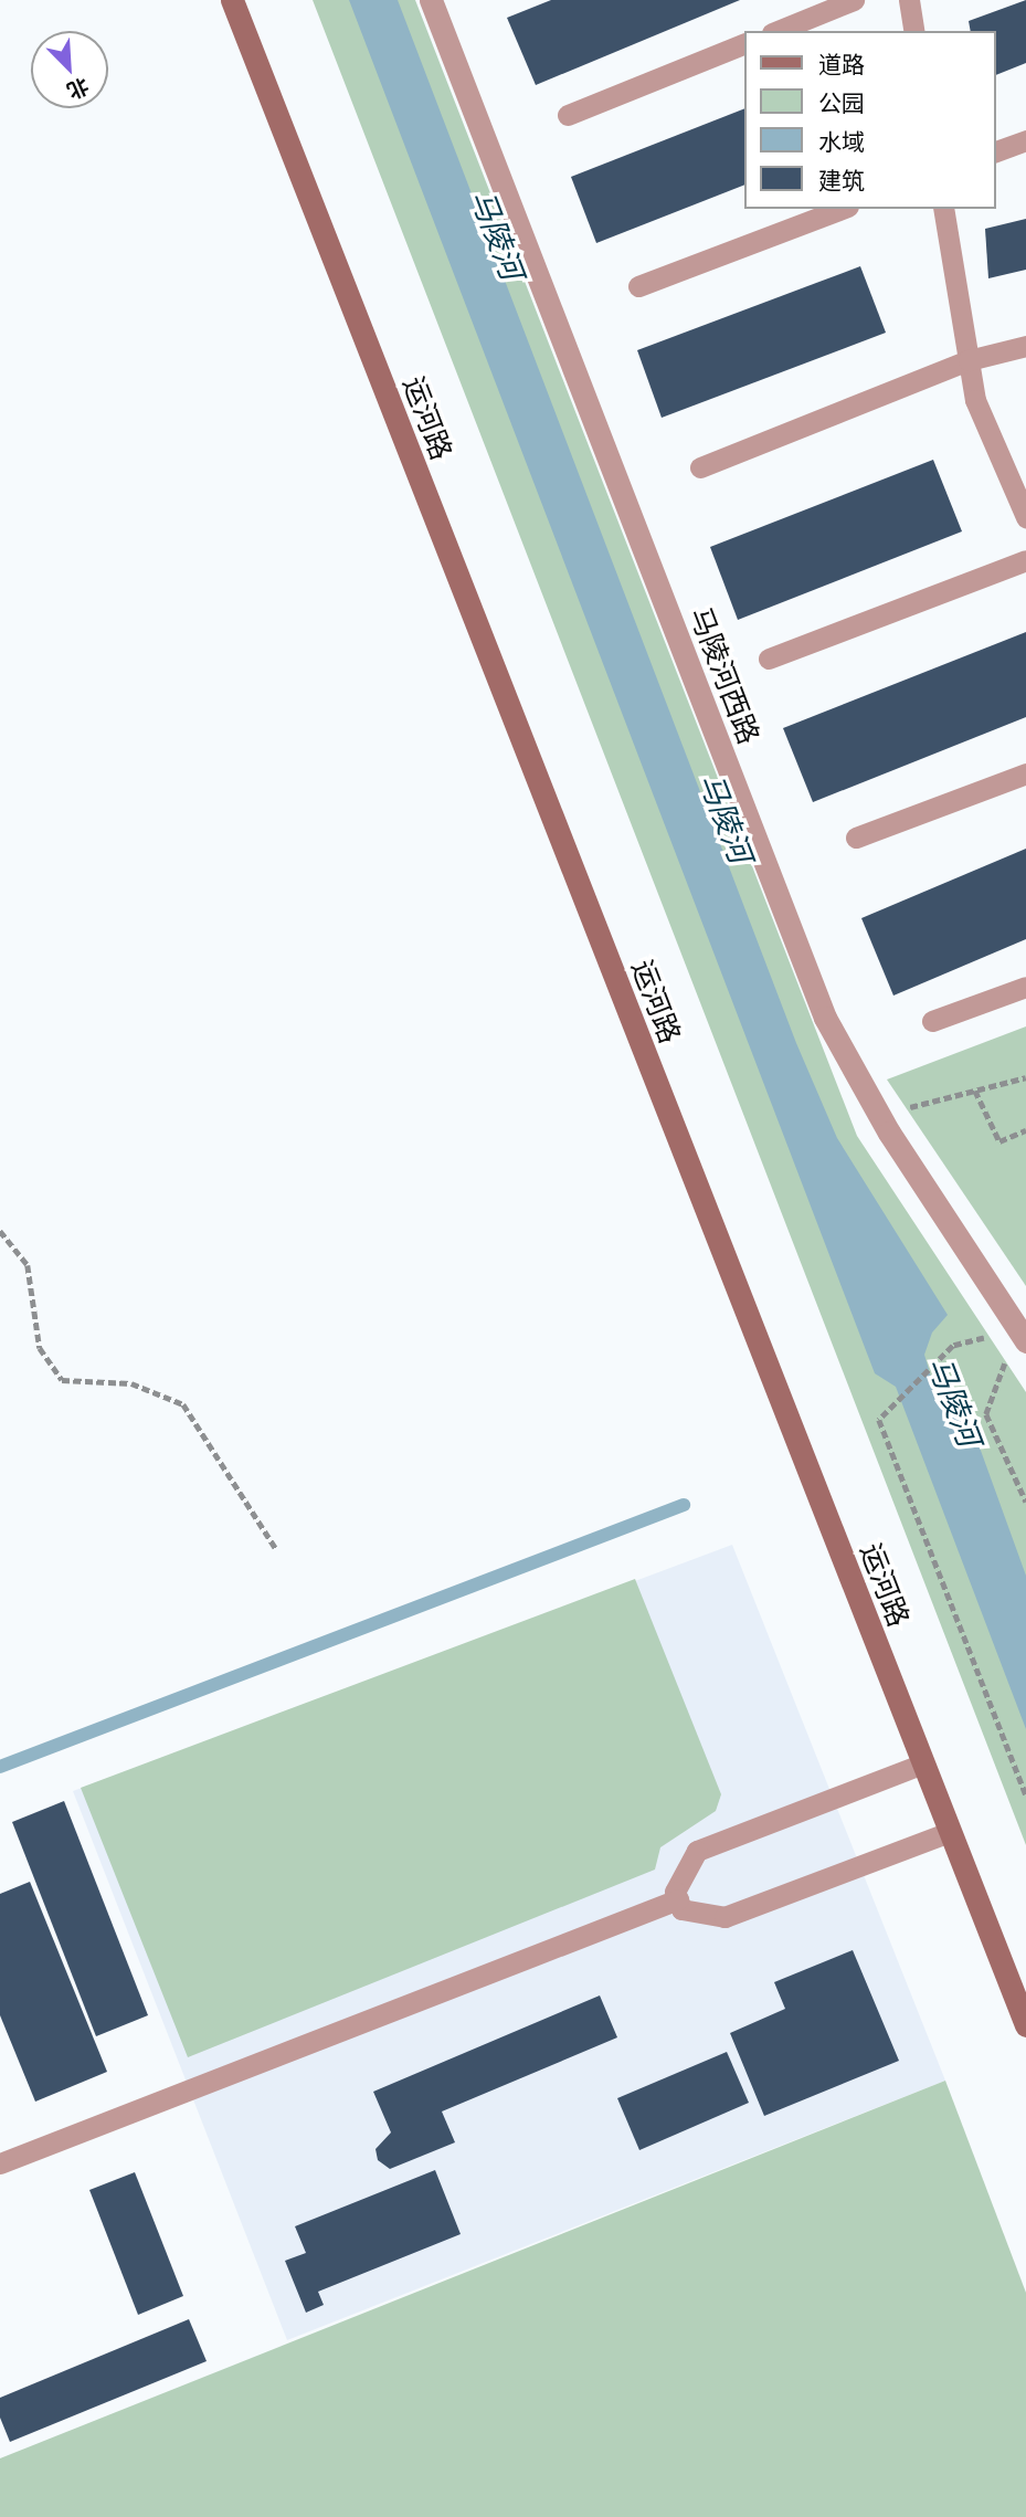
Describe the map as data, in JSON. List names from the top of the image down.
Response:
{
  "streets": {
    "street": ["运河路", "马陵河西路"]
  },
  "water": ["马陵河"],
  "legend": [
    "道路",
    "公园",
    "水域",
    "建筑"
  ],
  "north": "bottom right"
}
